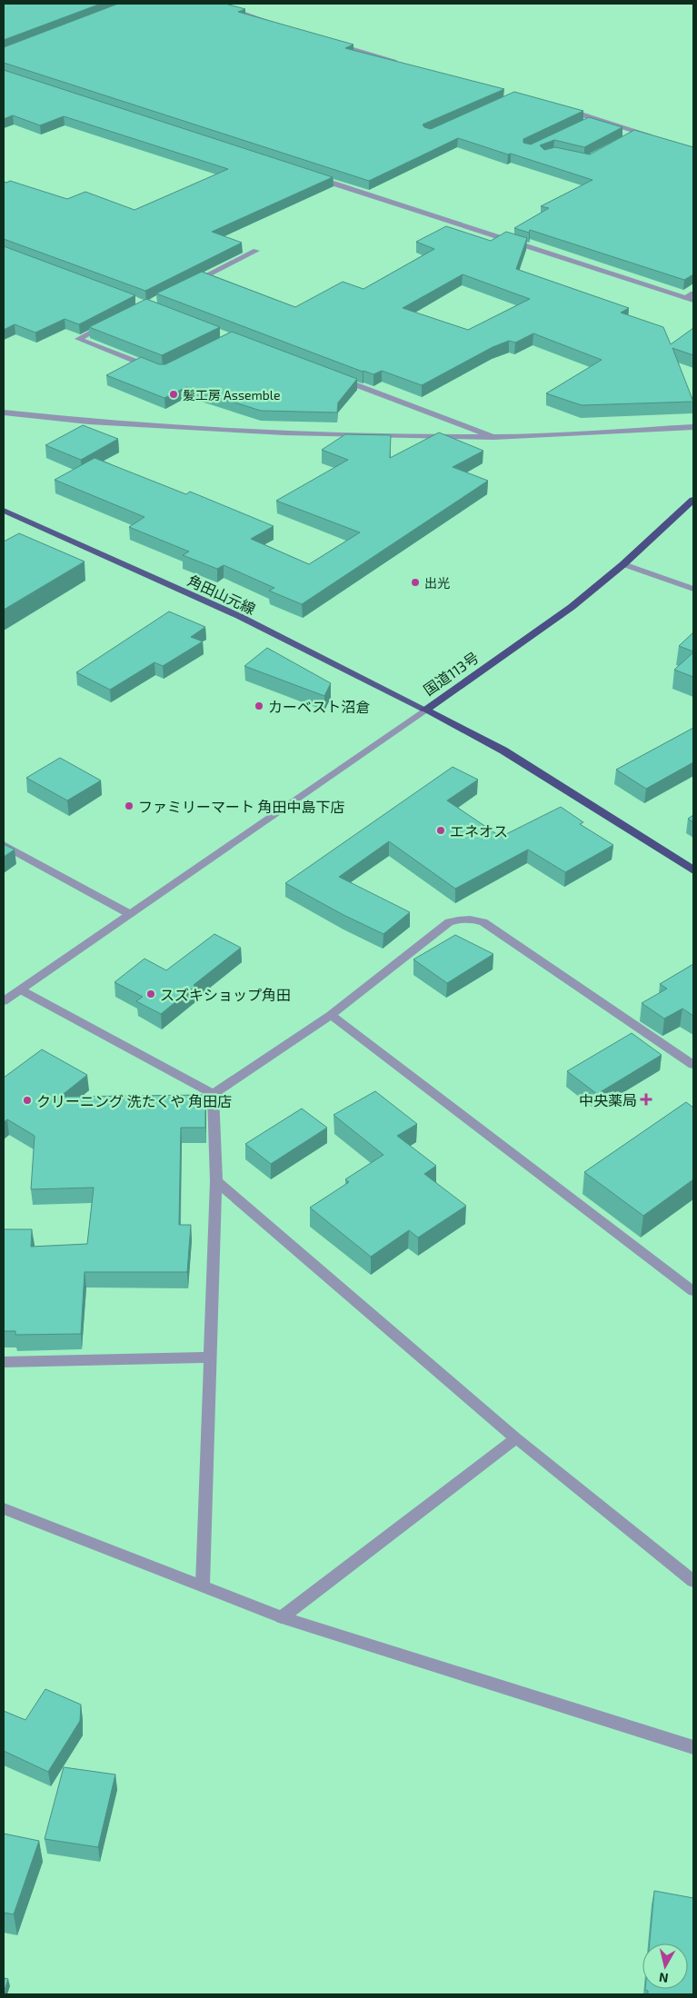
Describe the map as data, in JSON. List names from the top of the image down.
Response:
{
  "streets": {
    "highway": ["国道113号"],
    "main road": ["角田山元線"]
  },
  "crossings": [
    ["角田山元線", "国道113号"]
  ],
  "places": {
    "other": [
      "髪工房 Assemble",
      "出光",
      "カーベスト沼倉",
      "ファミリーマート 角田中島下店",
      "エネオス",
      "スズキショップ角田",
      "クリーニング 洗たくや 角田店"
    ],
    "health": ["中央薬局"]
  },
  "north": "bottom"
}
